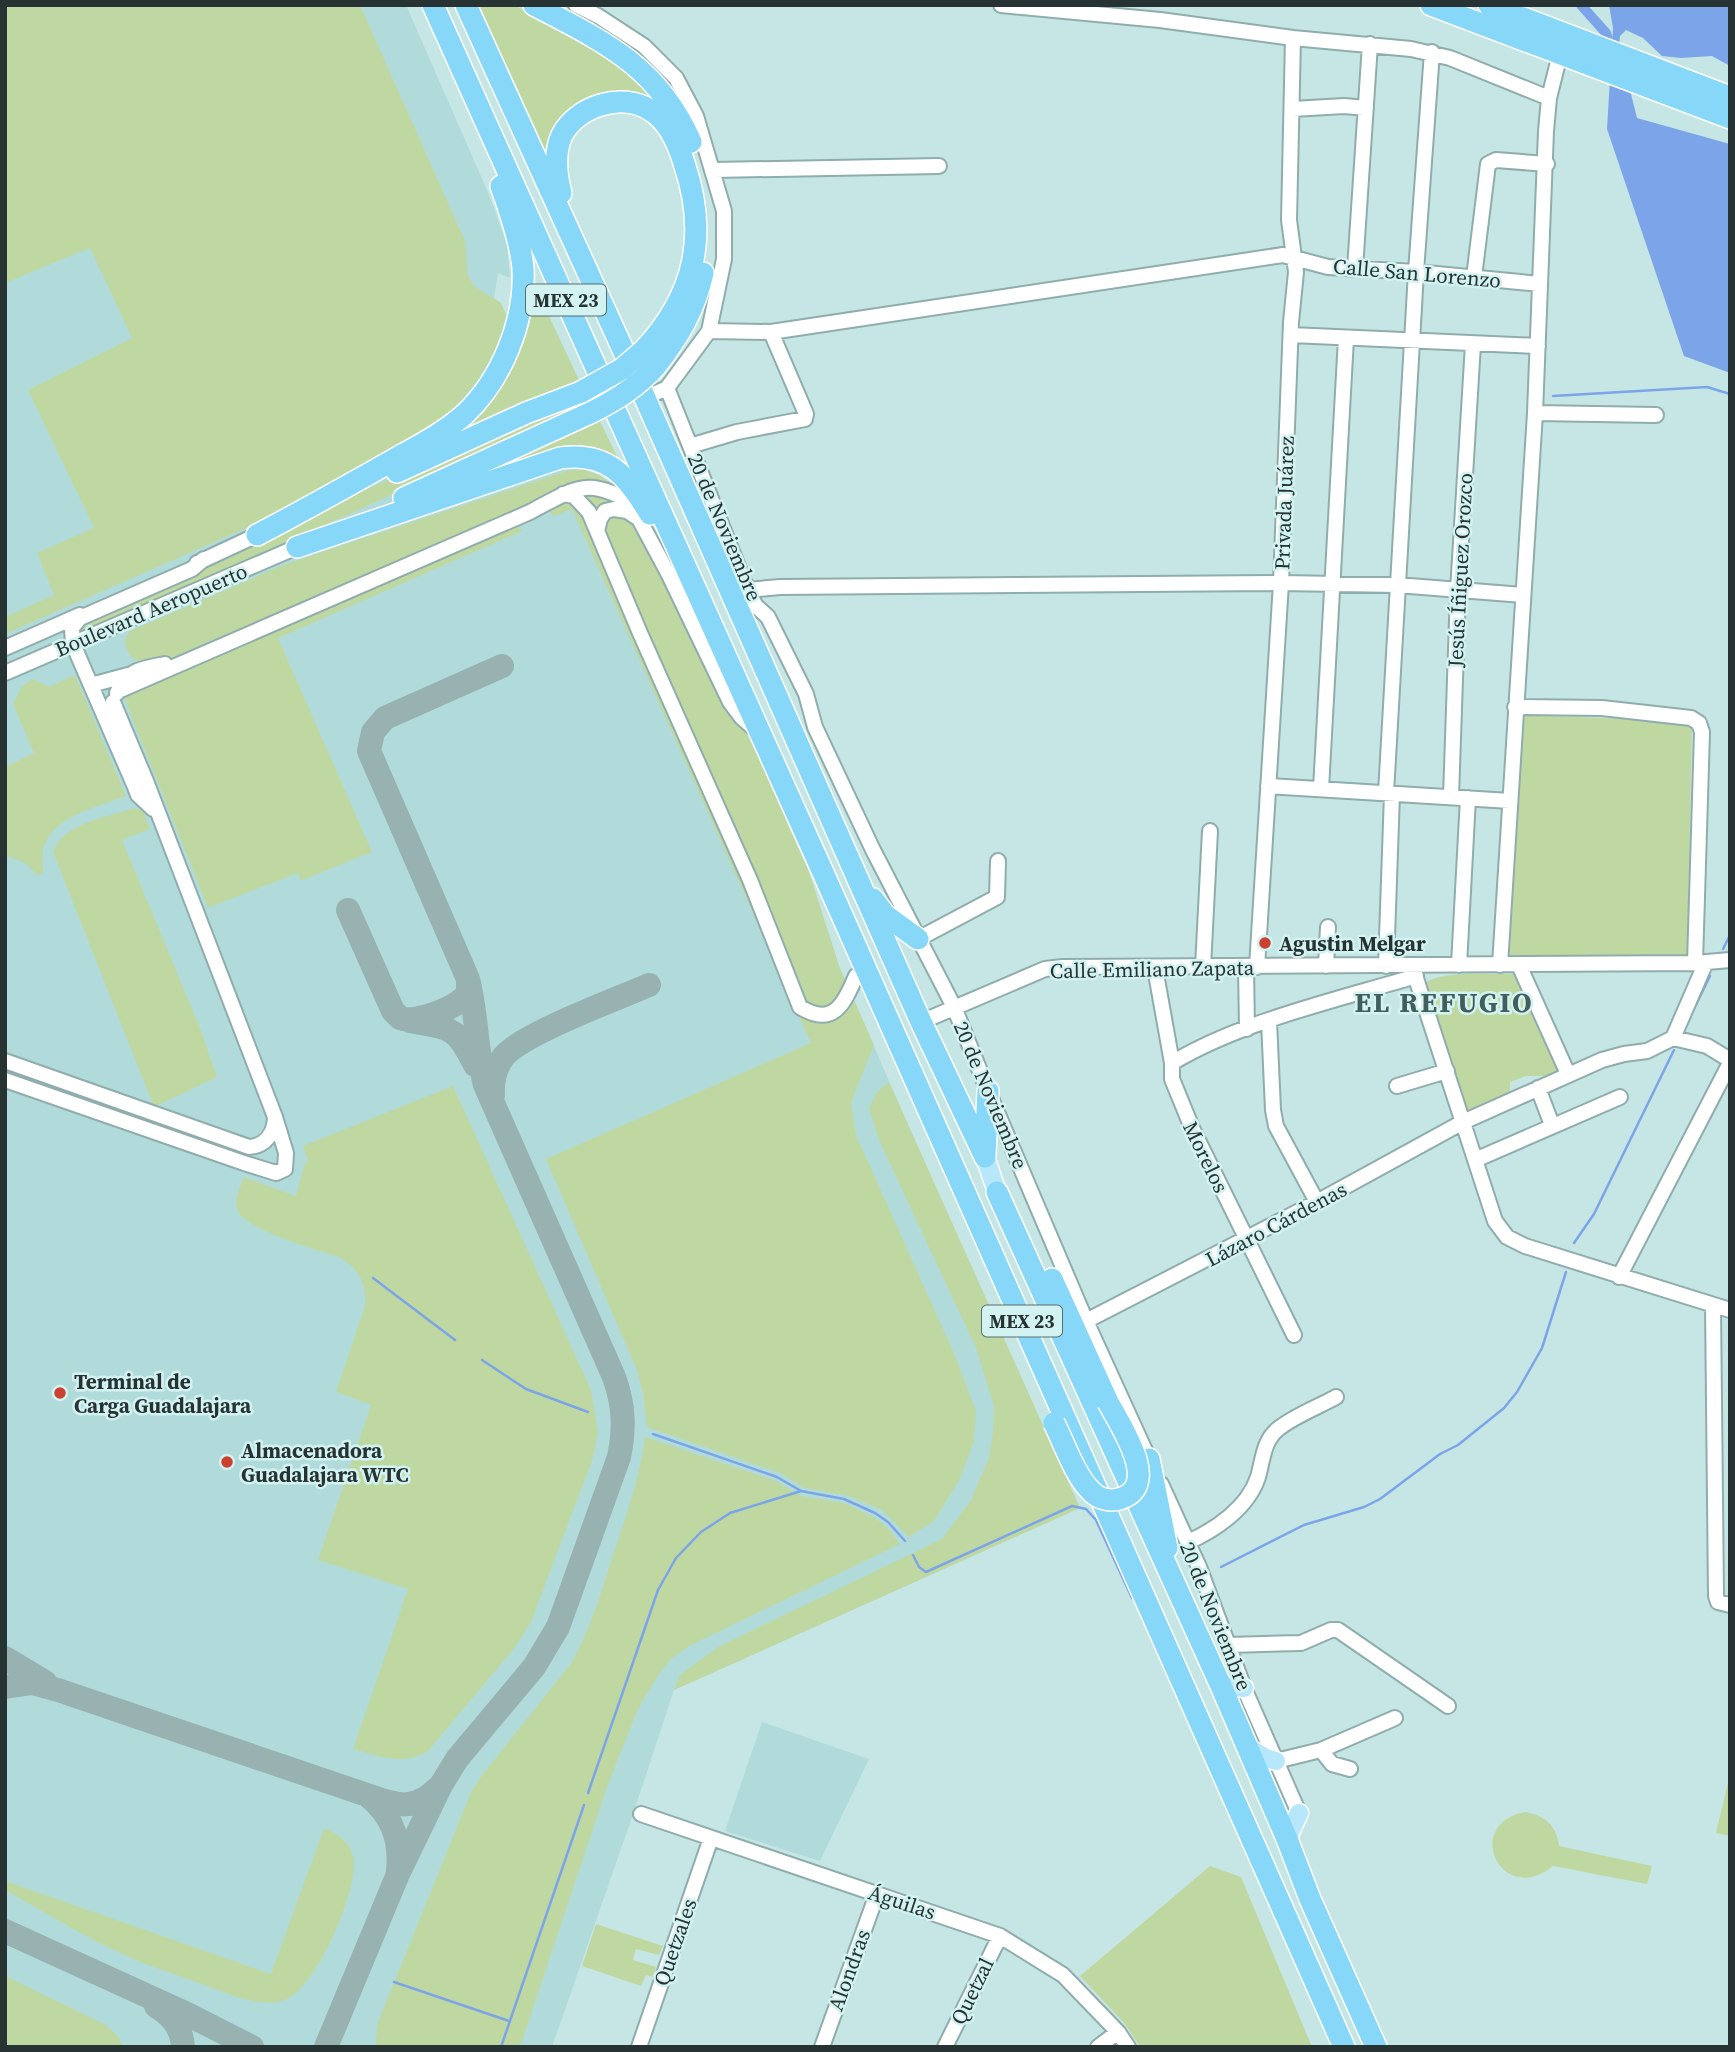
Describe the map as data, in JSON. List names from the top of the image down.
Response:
{
  "streets": {
    "highway": ["MEX 23"],
    "street": [
      "Calle San Lorenzo",
      "Privada Juárez",
      "20 de Noviembre",
      "Jesús Íñiguez Orozco",
      "Boulevard Aeropuerto",
      "Calle Emiliano Zapata",
      "Morelos",
      "Lázaro Cárdenas",
      "Águilas",
      "Quetzales",
      "Alondras",
      "Quetzal"
    ]
  },
  "crossings": [
    ["Calle San Lorenzo", "Privada Juárez"],
    ["MEX 23", "Calle Emiliano Zapata"],
    ["Privada Juárez", "Calle Emiliano Zapata"],
    ["20 de Noviembre", "Calle Emiliano Zapata"],
    ["20 de Noviembre", "Lázaro Cárdenas"],
    ["Calle Emiliano Zapata", "Morelos"],
    ["Morelos", "Lázaro Cárdenas"],
    ["Águilas", "Quetzales"],
    ["Águilas", "Alondras"],
    ["Águilas", "Quetzal"]
  ],
  "districts": ["EL REFUGIO"],
  "places": ["Agustin Melgar", "Terminal de Carga Guadalajara", "Almacenadora Guadalajara WTC"]
}
